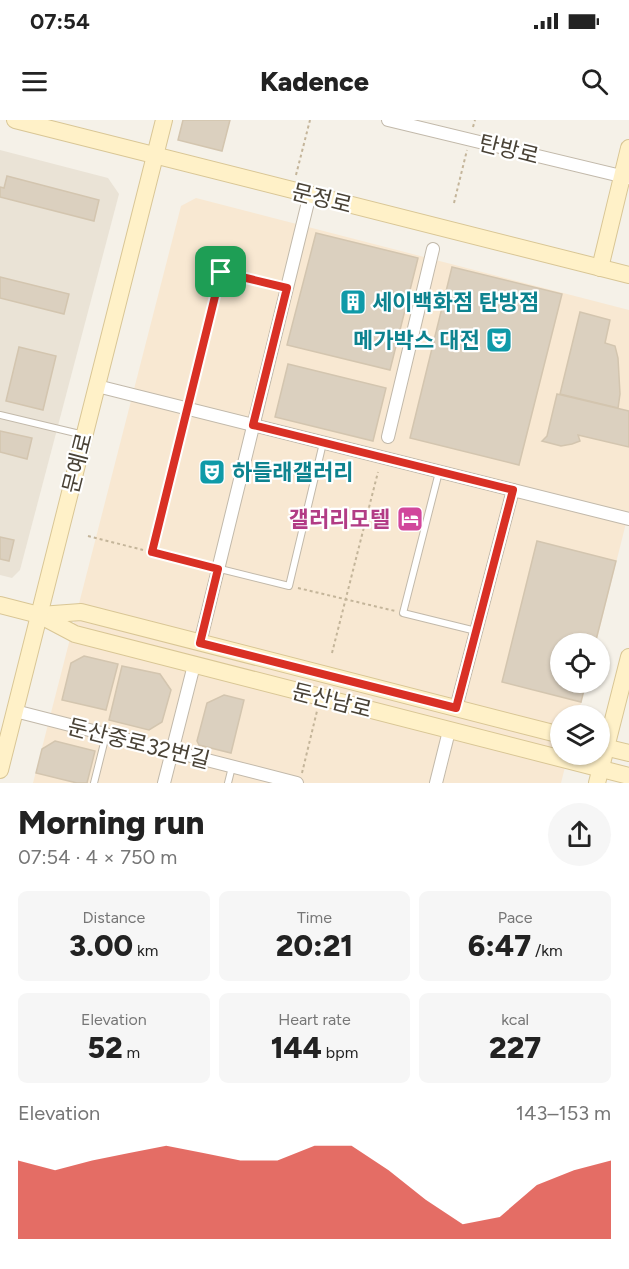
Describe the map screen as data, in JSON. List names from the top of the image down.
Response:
{
  "streets": {
    "main road": ["문정로", "문예로", "둔산남로"],
    "street": ["탄방로", "둔산중로32번길"]
  },
  "crossings": [
    ["문정로", "문예로"],
    ["문예로", "둔산남로"],
    ["문예로", "둔산중로32번길"]
  ],
  "places": {
    "building": ["세이백화점 탄방점"],
    "theatre": ["메가박스 대전", "하들래갤러리"],
    "hotel": ["갤러리모텔"]
  },
  "page": {
    "status": "07:54",
    "header": "Kadence",
    "heading": ["Morning run", "07:54 · 4 × 750 m"],
    "stats": [
      ["Distance", "3.00 km"],
      ["Time", "20:21"],
      ["Pace", "6:47 /km"],
      ["Elevation", "52 m"],
      ["Heart rate", "144 bpm"],
      ["kcal", "227"]
    ],
    "chart": ["Elevation", "143–153 m"]
  }
}
